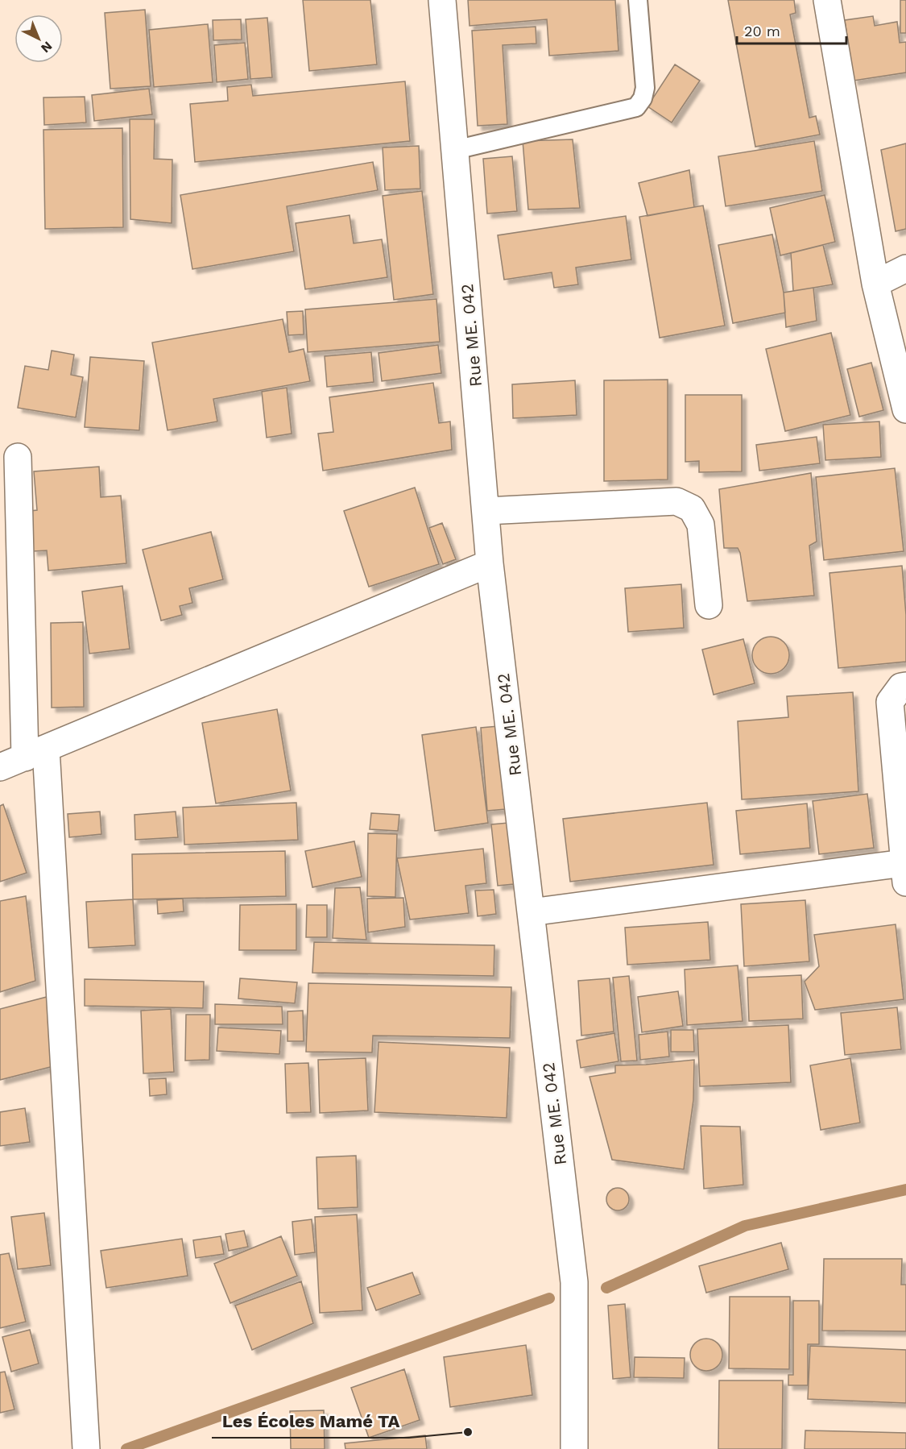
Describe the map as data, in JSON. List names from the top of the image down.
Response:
{
  "streets": {
    "street": ["Rue ME. 042"]
  },
  "places": ["Les Écoles Mamé TA"],
  "scale_bar": "20 m",
  "north": "bottom right"
}
